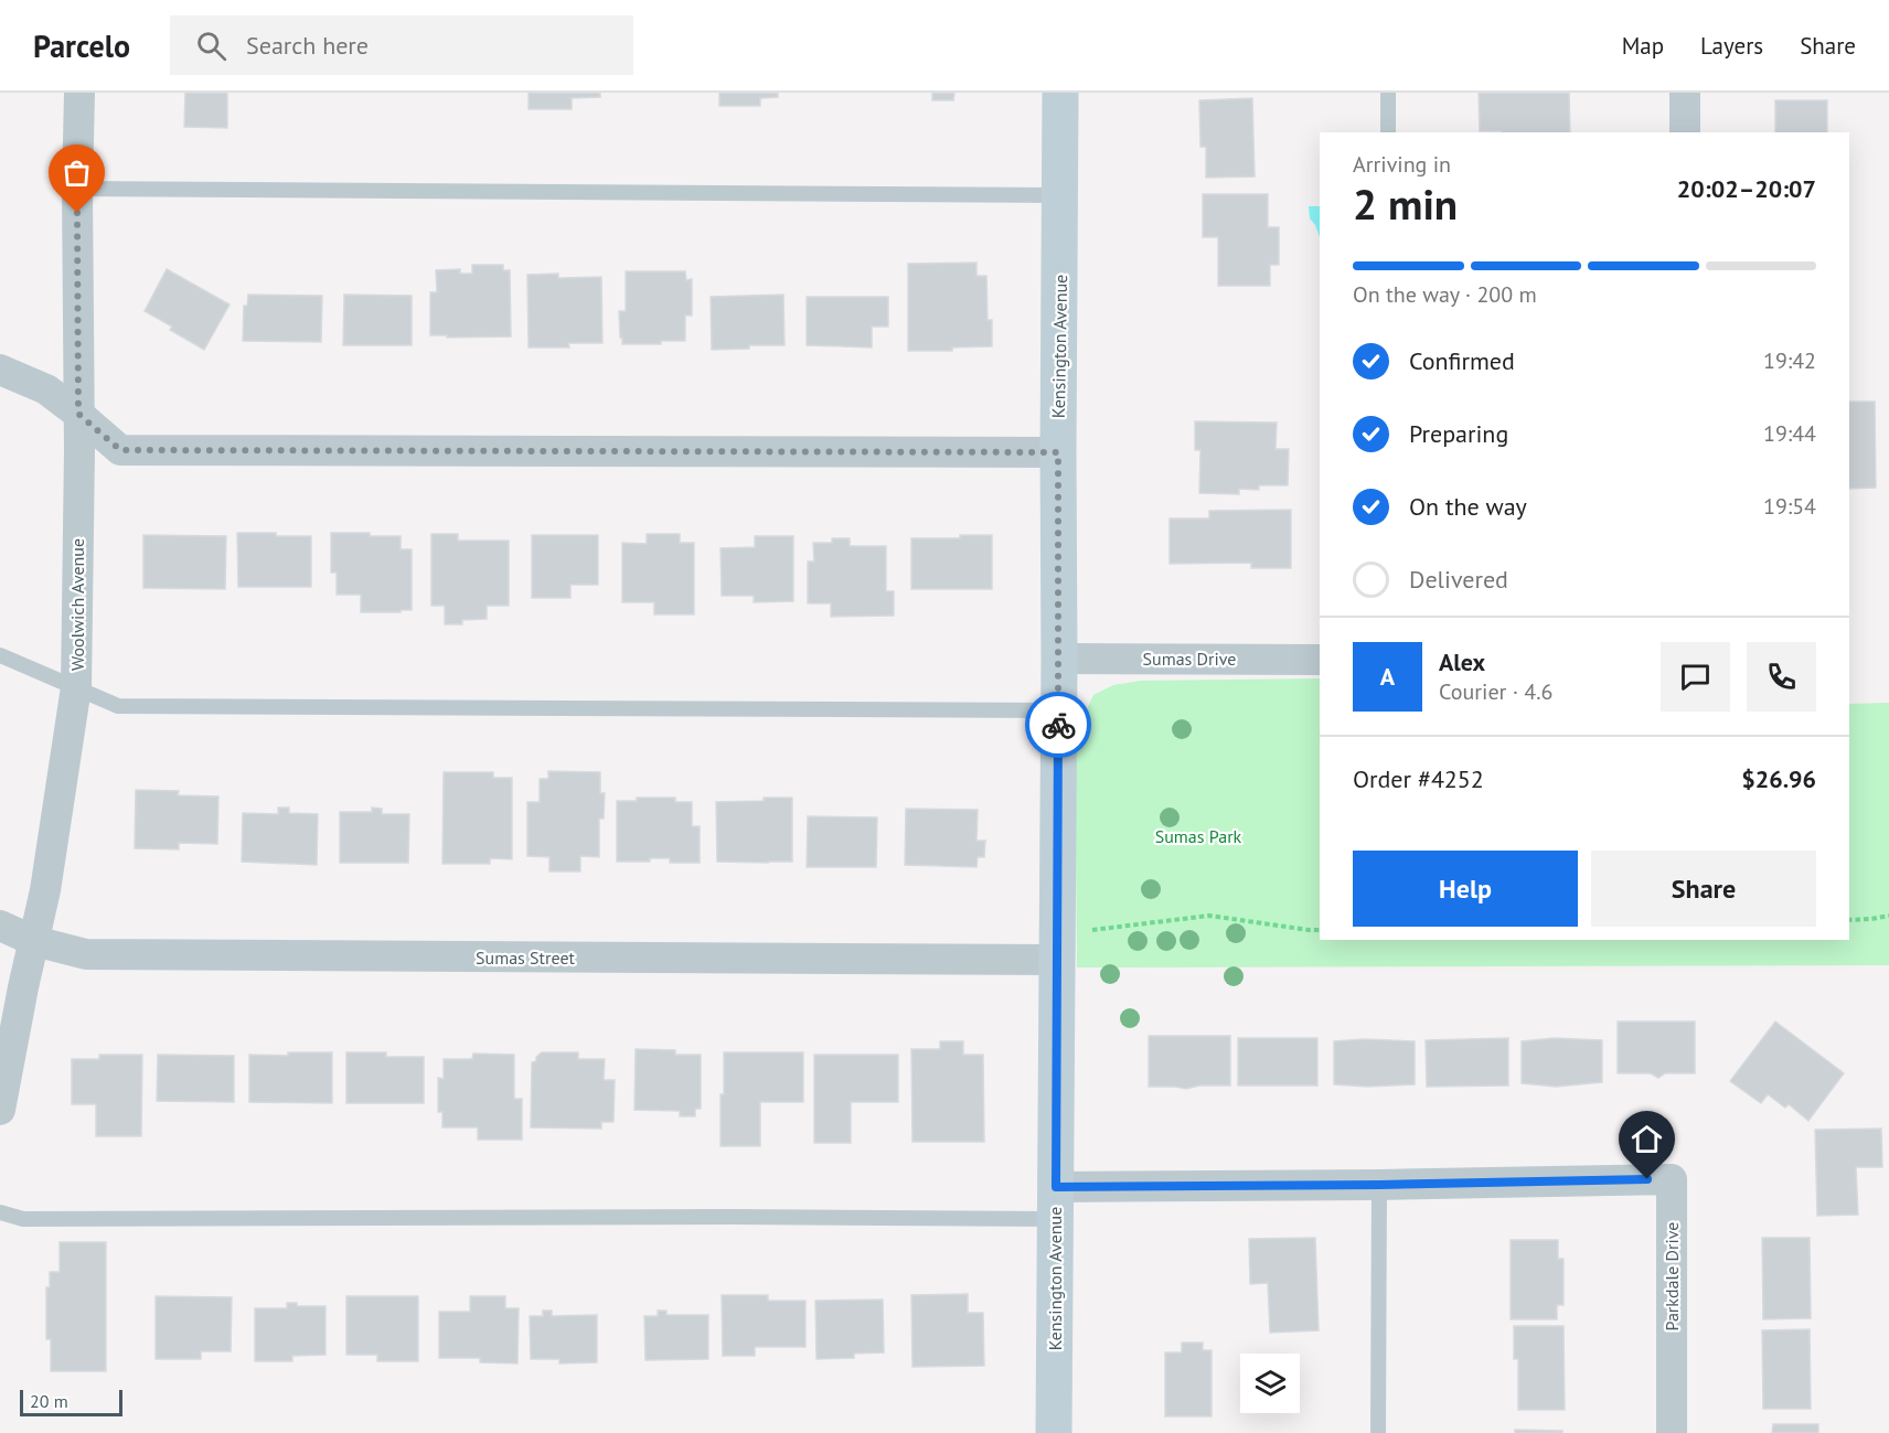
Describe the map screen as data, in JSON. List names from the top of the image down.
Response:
{
  "streets": {
    "street": [
      "Kensington Avenue",
      "Woolwich Avenue",
      "Sumas Drive",
      "Sumas Street",
      "Parkdale Drive"
    ]
  },
  "crossings": [
    ["Kensington Avenue", "Sumas Drive"],
    ["Kensington Avenue", "Sumas Street"],
    ["Kensington Avenue", "Parkdale Drive"],
    ["Woolwich Avenue", "Sumas Street"]
  ],
  "parks": ["Sumas Park"],
  "scale_bar": "20 m",
  "page": {
    "header": "Parcelo",
    "search": "Search here",
    "nav": ["Map", "Layers", "Share"],
    "heading": ["2 min", "Arriving in", "20:02–20:07"],
    "panel": [
      "Alex",
      "Courier · 4.6",
      "Order #4252",
      "$26.96"
    ],
    "bar": "On the way · 200 m",
    "list": [
      ["Confirmed", "19:42"],
      ["Preparing", "19:44"],
      ["On the way", "19:54"],
      "Delivered"
    ],
    "round": "A",
    "buttons": ["Help", "Share"],
    "scale": "20 m"
  }
}
